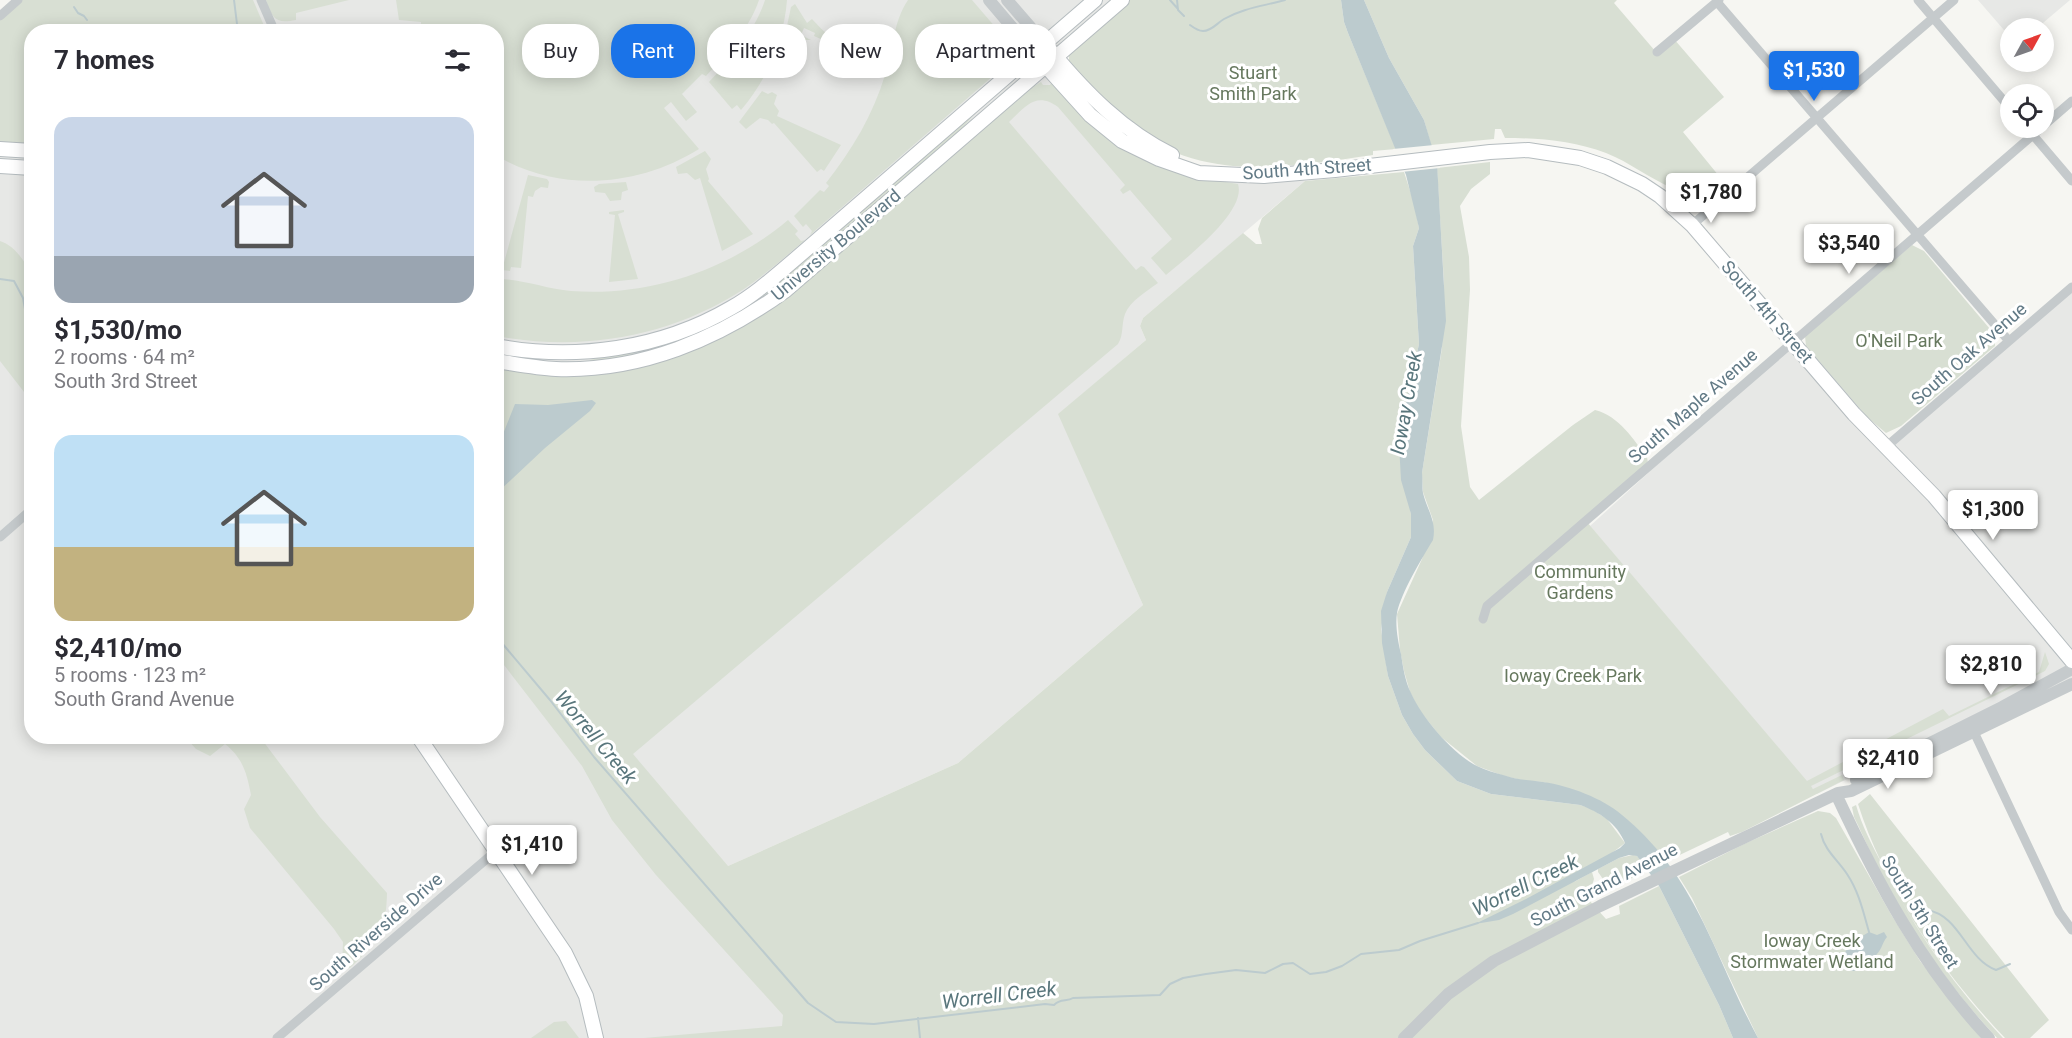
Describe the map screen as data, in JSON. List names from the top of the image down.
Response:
{
  "streets": {
    "main road": ["South 4th Street", "University Boulevard"],
    "street": [
      "South Oak Avenue",
      "South Maple Avenue",
      "South Grand Avenue",
      "South 5th Street",
      "South Riverside Drive"
    ]
  },
  "crossings": [
    ["South 4th Street", "South Oak Avenue"],
    ["South 4th Street", "South Maple Avenue"],
    ["South Grand Avenue", "South 5th Street"]
  ],
  "water": ["Ioway Creek", "Worrell Creek"],
  "parks": [
    "Stuart Smith Park",
    "O'Neil Park",
    "Community Gardens",
    "Ioway Creek Park",
    "Ioway Creek Stormwater Wetland"
  ],
  "north": "top right",
  "page": {
    "chip": [
      "Buy",
      "Rent",
      "Filters",
      "New",
      "Apartment"
    ],
    "heading": "7 homes",
    "price": [
      "$1,530",
      "$1,780",
      "$3,540",
      "$1,300",
      "$2,810",
      "$2,410",
      "$1,410"
    ],
    "list": [
      {
        "name": "$1,530/mo",
        "note": "2 rooms · 64 m² · South 3rd Street"
      },
      {
        "name": "$2,410/mo",
        "note": "5 rooms · 123 m² · South Grand Avenue"
      }
    ]
  }
}
